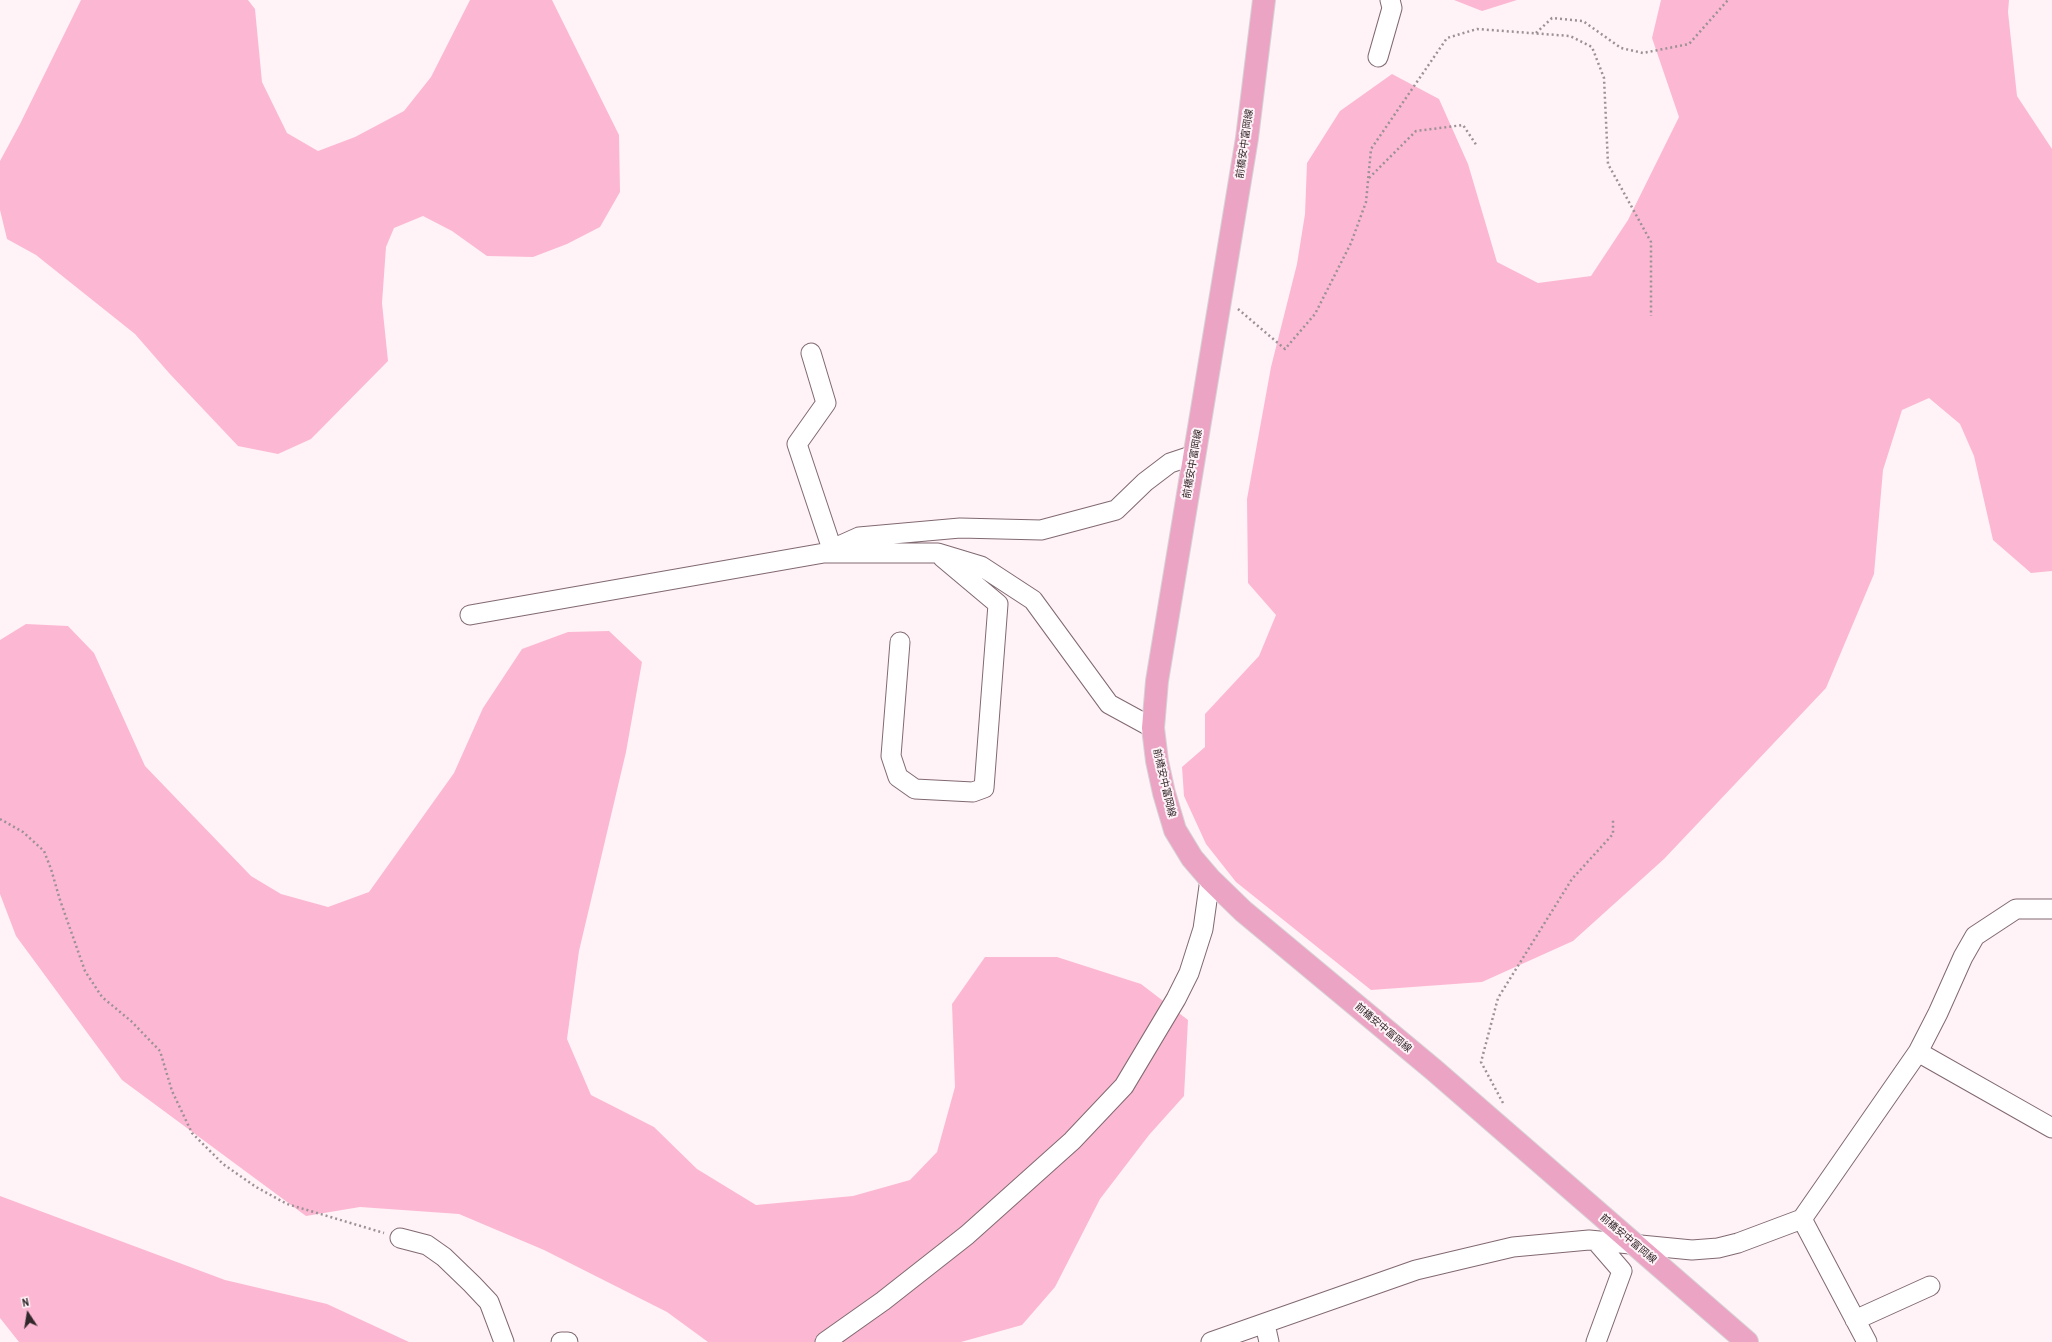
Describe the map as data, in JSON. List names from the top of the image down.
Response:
{
  "streets": {
    "main road": ["前橋安中富岡線"]
  },
  "north": "top"
}
